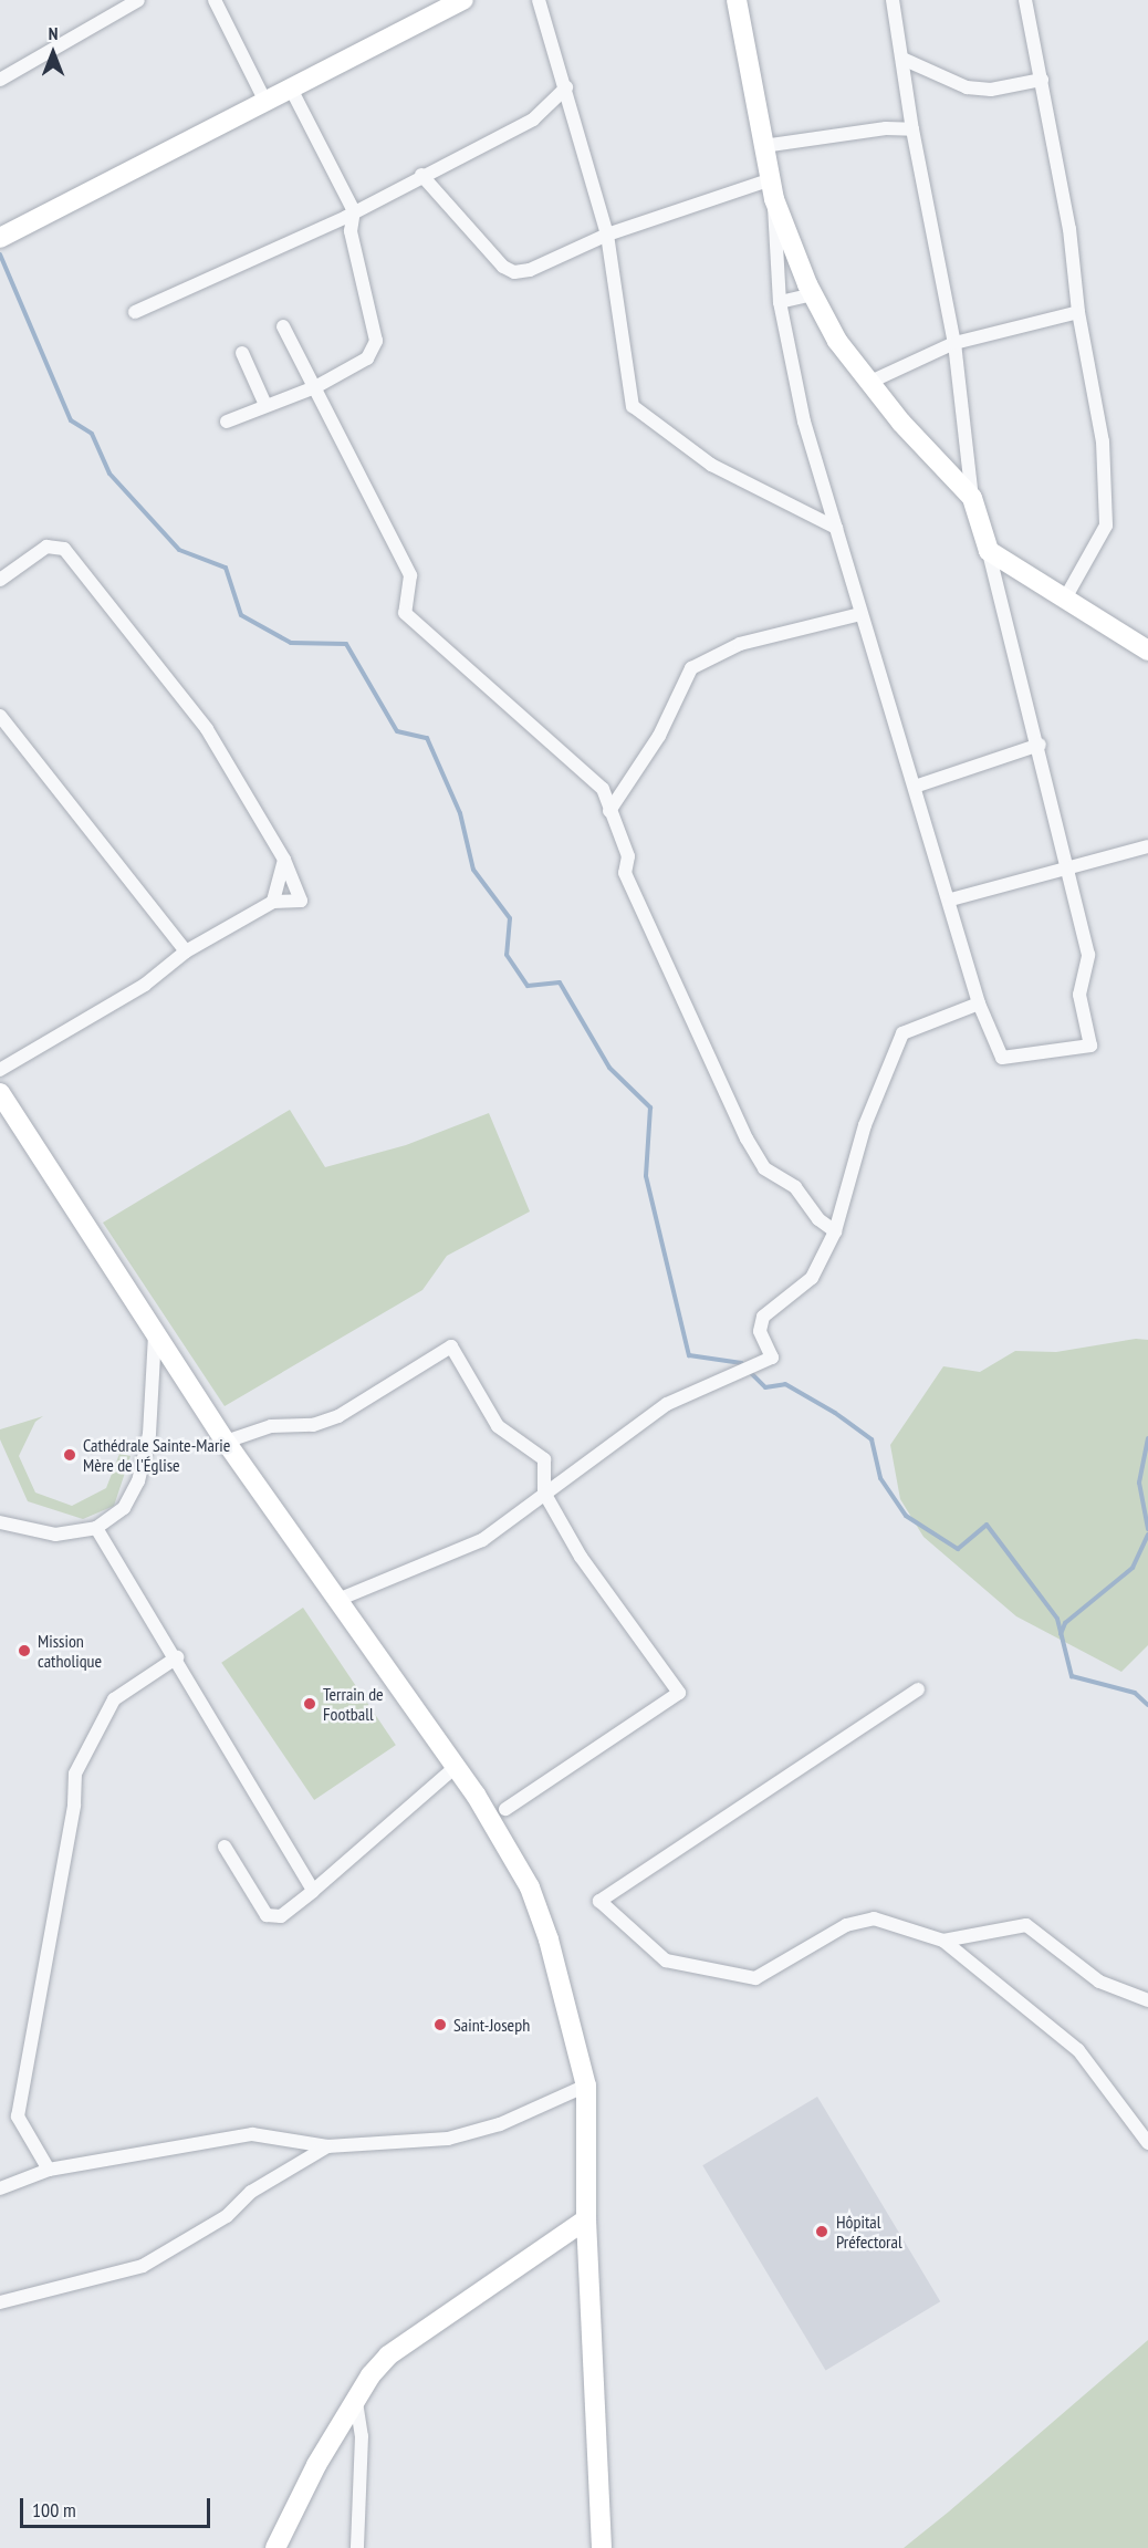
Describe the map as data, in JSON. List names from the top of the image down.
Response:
{
  "places": [
    "Cathédrale Sainte-Marie Mère de l'Église",
    "Mission catholique",
    "Terrain de Football",
    "Saint-Joseph",
    "Hôpital Préfectoral"
  ],
  "scale_bar": "100 m",
  "north": "top"
}
